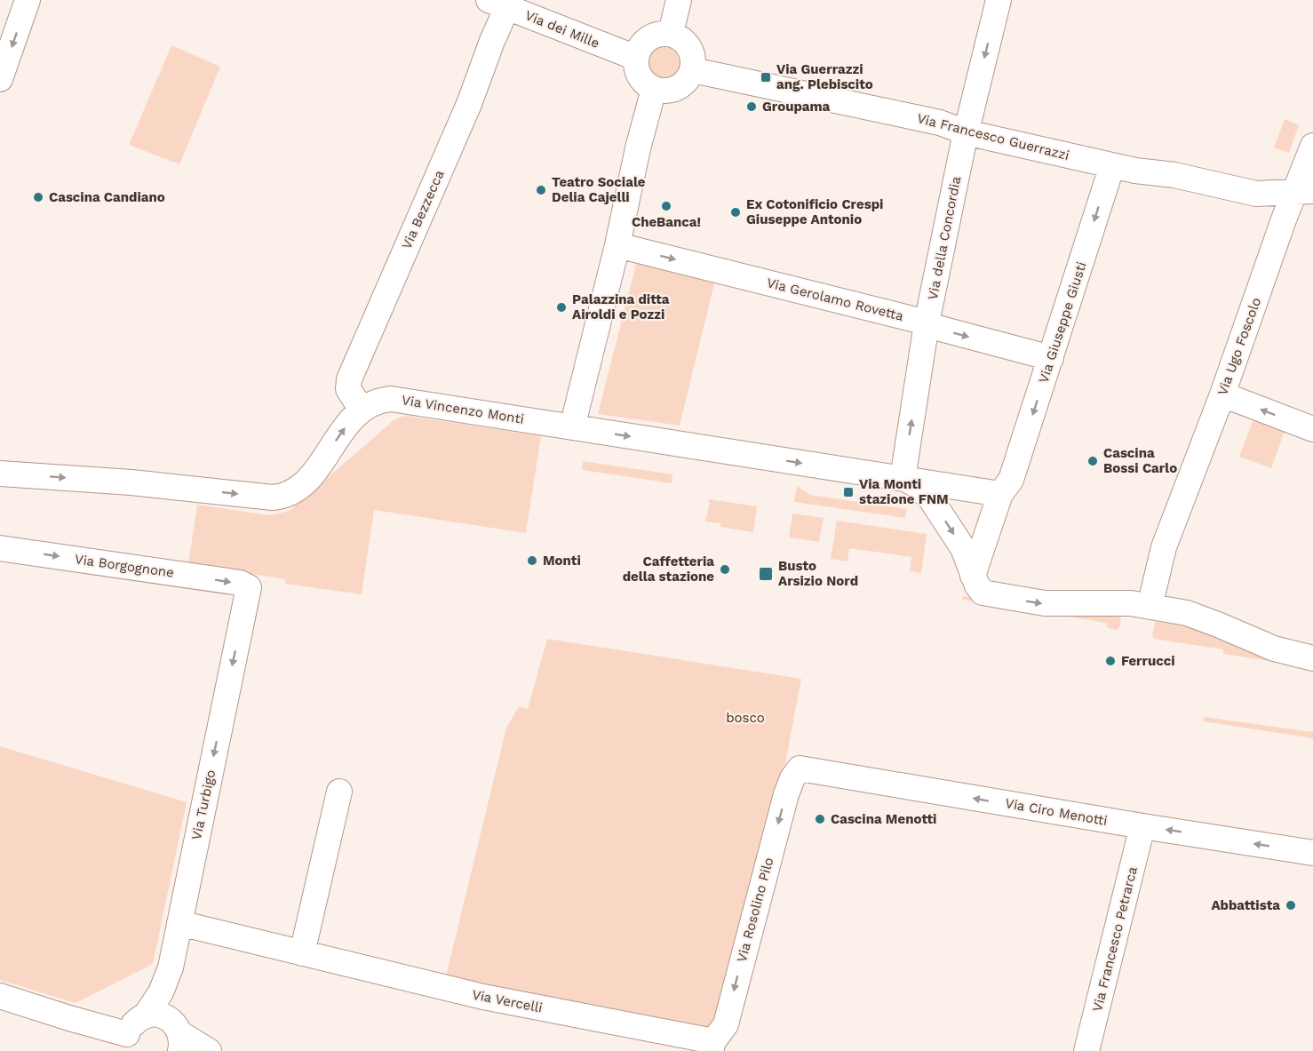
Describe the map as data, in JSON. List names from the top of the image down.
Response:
{
  "streets": {
    "street": [
      "Via dei Mille",
      "Via Francesco Guerrazzi",
      "Via Bezzecca",
      "Via della Concordia",
      "Via Gerolamo Rovetta",
      "Via Giuseppe Giusti",
      "Via Ugo Foscolo",
      "Via Vincenzo Monti",
      "Via Borgognone",
      "Via Turbigo",
      "Via Ciro Menotti",
      "Via Rosolino Pilo",
      "Via Francesco Petrarca",
      "Via Vercelli"
    ]
  },
  "crossings": [
    ["Via dei Mille", "Via Francesco Guerrazzi"],
    ["Via dei Mille", "Via Bezzecca"],
    ["Via Francesco Guerrazzi", "Via della Concordia"],
    ["Via Francesco Guerrazzi", "Via Giuseppe Giusti"],
    ["Via Francesco Guerrazzi", "Via Ugo Foscolo"],
    ["Via Bezzecca", "Via Vincenzo Monti"],
    ["Via della Concordia", "Via Gerolamo Rovetta"],
    ["Via della Concordia", "Via Vincenzo Monti"],
    ["Via Gerolamo Rovetta", "Via Giuseppe Giusti"],
    ["Via Giuseppe Giusti", "Via Vincenzo Monti"],
    ["Via Borgognone", "Via Turbigo"],
    ["Via Turbigo", "Via Vercelli"],
    ["Via Ciro Menotti", "Via Rosolino Pilo"],
    ["Via Ciro Menotti", "Via Francesco Petrarca"],
    ["Via Rosolino Pilo", "Via Vercelli"]
  ],
  "one_way": [
    "Via Gerolamo Rovetta",
    "Via Giuseppe Giusti",
    "Via Vincenzo Monti",
    "Via Borgognone",
    "Via Rosolino Pilo"
  ],
  "parks": ["bosco"],
  "places": {
    "transit": ["Via Guerrazzi ang. Plebiscito", "Via Monti stazione FNM", "Busto Arsizio Nord"],
    "other": [
      "Groupama",
      "Teatro Sociale Delia Cajelli",
      "Cascina Candiano",
      "CheBanca!",
      "Ex Cotonificio Crespi Giuseppe Antonio",
      "Palazzina ditta Airoldi e Pozzi",
      "Cascina Bossi Carlo",
      "Monti",
      "Caffetteria della stazione",
      "Ferrucci",
      "Cascina Menotti",
      "Abbattista"
    ]
  }
}
